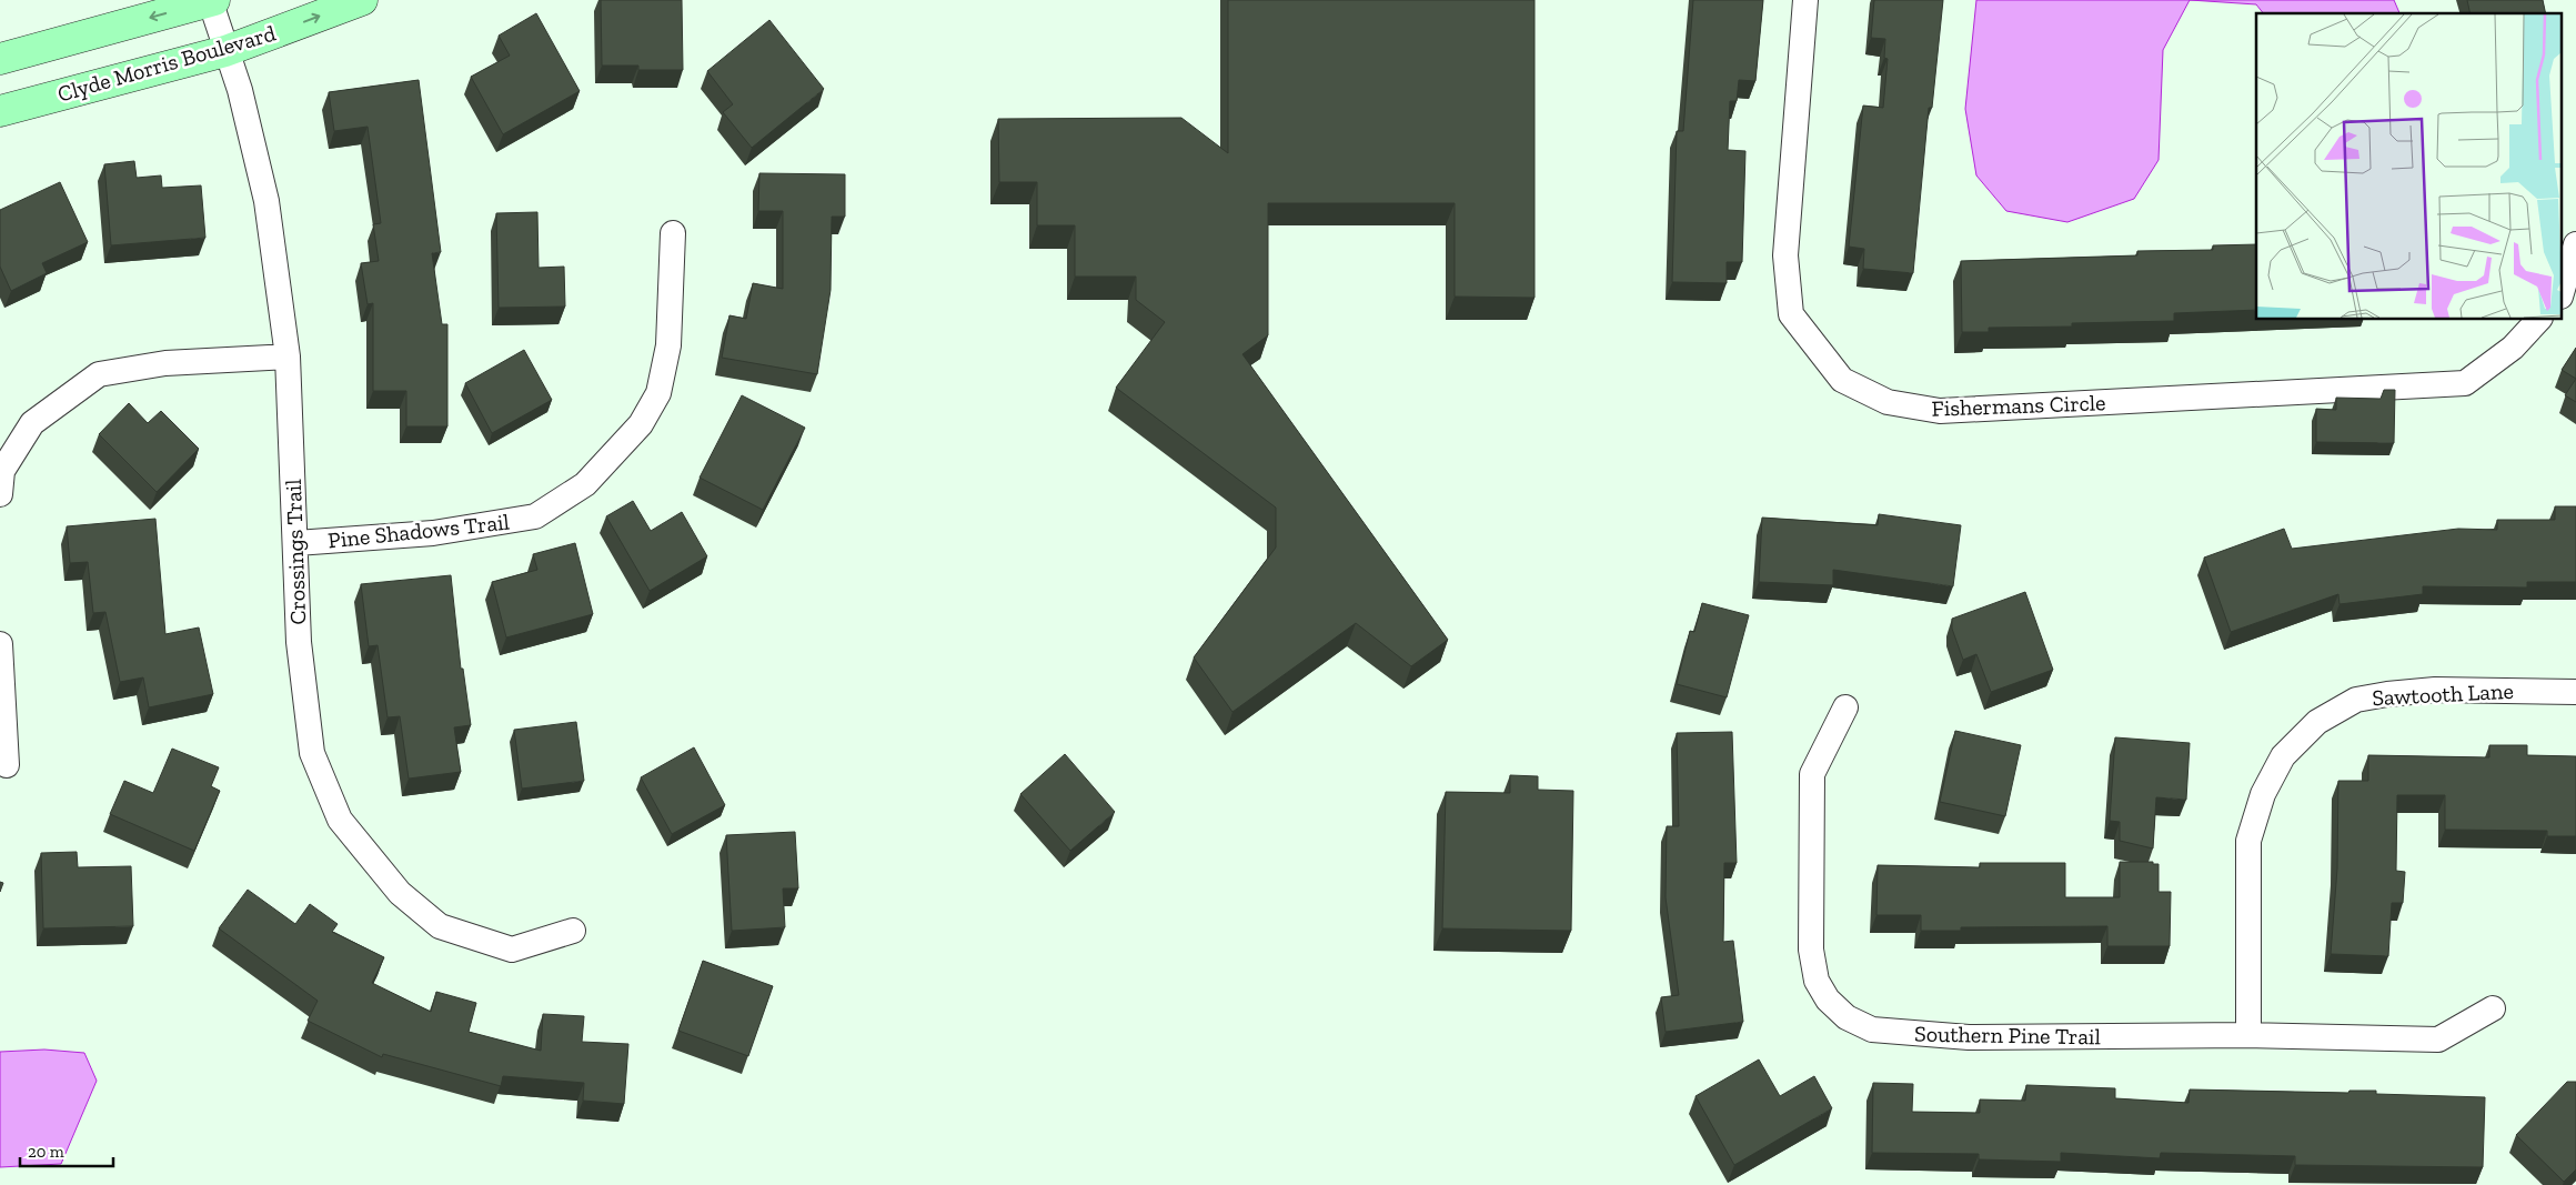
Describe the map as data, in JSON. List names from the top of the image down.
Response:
{
  "streets": {
    "street": [
      "Clyde Morris Boulevard",
      "Fishermans Circle",
      "Pine Shadows Trail",
      "Crossings Trail",
      "Sawtooth Lane",
      "Southern Pine Trail"
    ]
  },
  "crossings": [
    ["Clyde Morris Boulevard", "Crossings Trail"],
    ["Pine Shadows Trail", "Crossings Trail"],
    ["Sawtooth Lane", "Southern Pine Trail"]
  ],
  "one_way": ["Clyde Morris Boulevard"],
  "scale_bar": "20 m"
}
